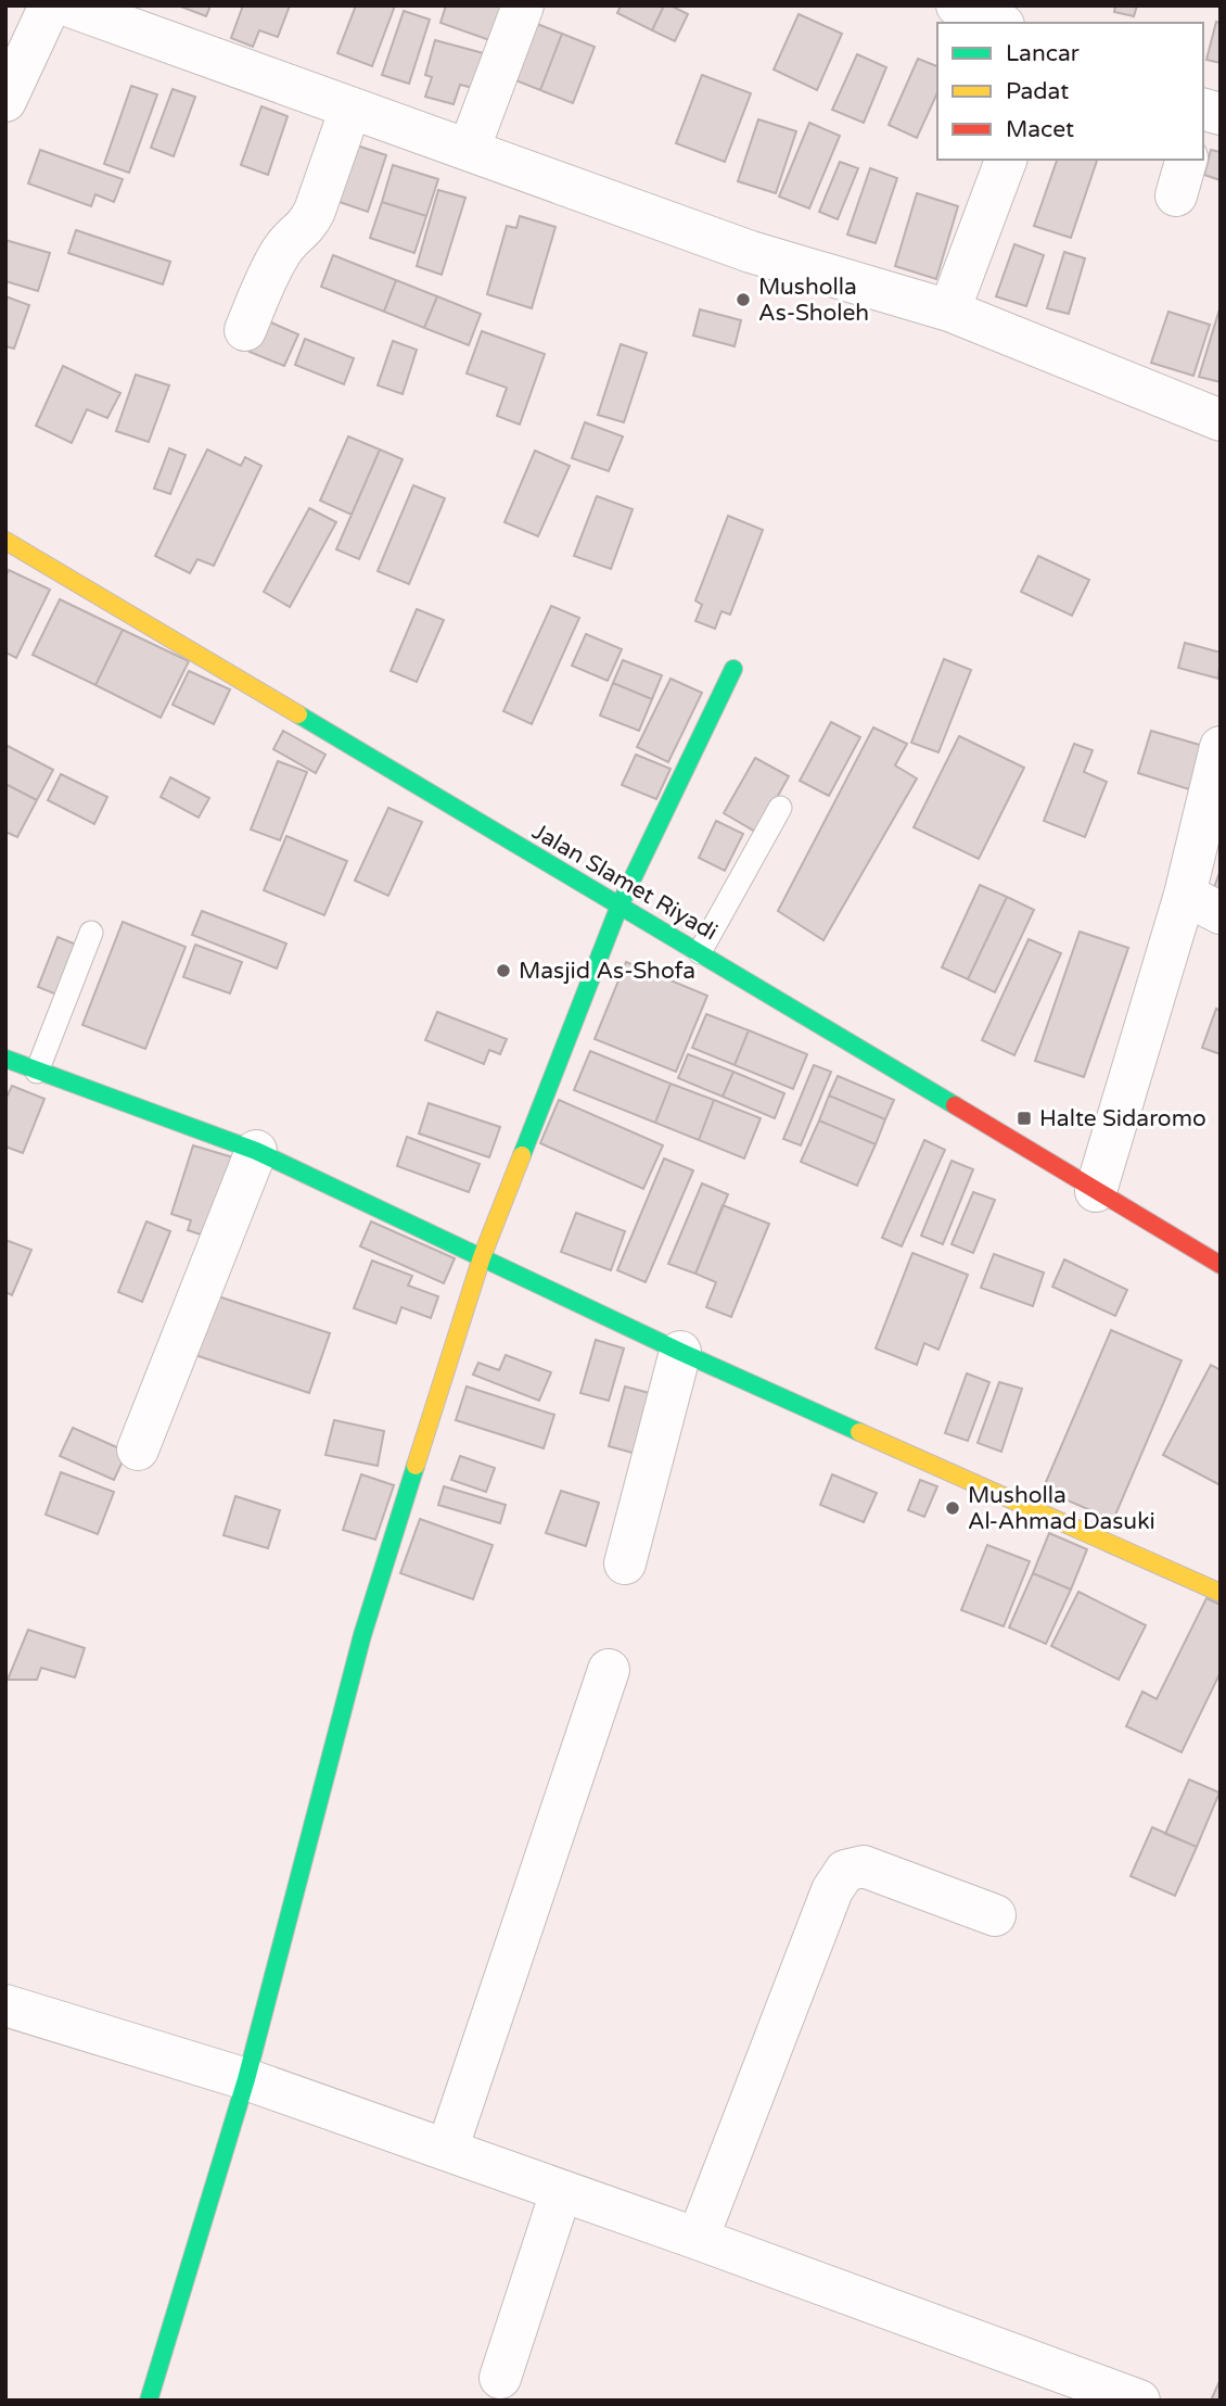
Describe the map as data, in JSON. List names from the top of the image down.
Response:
{
  "streets": {
    "street": ["Jalan Slamet Riyadi"]
  },
  "places": {
    "other": ["Musholla As-Sholeh", "Masjid As-Shofa", "Musholla Al-Ahmad Dasuki"],
    "transit": ["Halte Sidaromo"]
  },
  "legend": ["Lancar", "Padat", "Macet"]
}
